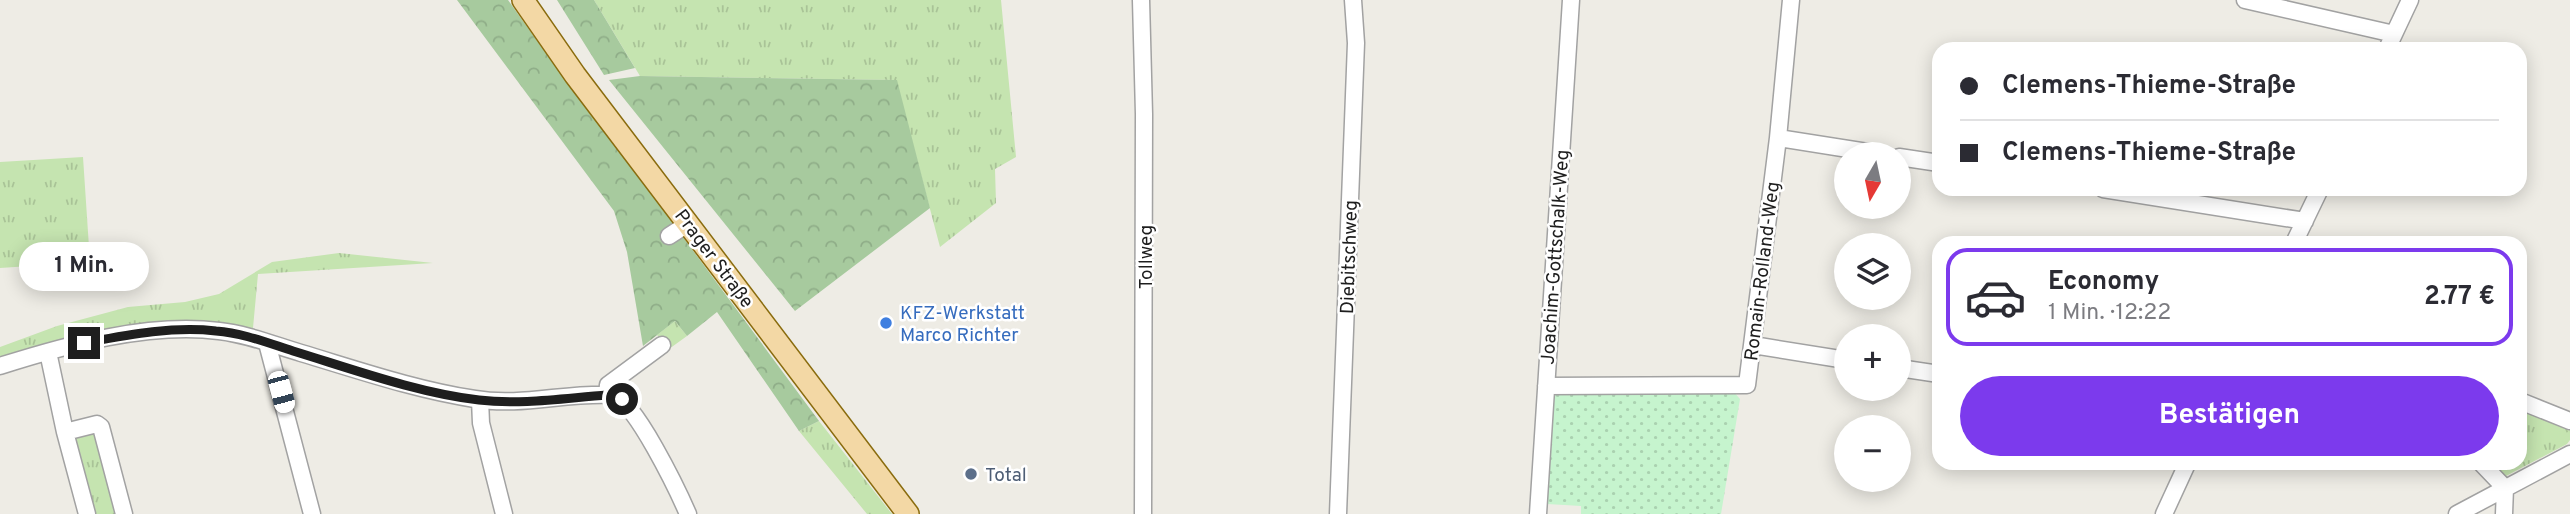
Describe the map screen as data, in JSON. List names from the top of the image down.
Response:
{
  "streets": {
    "main road": ["Prager Straße"],
    "street": [
      "Tollweg",
      "Diebitschweg",
      "Joachim-Gottschalk-Weg",
      "Romain-Rolland-Weg"
    ]
  },
  "crossings": [
    ["Joachim-Gottschalk-Weg", "Romain-Rolland-Weg"]
  ],
  "places": ["KFZ-Werkstatt Marco Richter", "Total"],
  "north": "bottom",
  "page": {
    "banner": ["Clemens-Thieme-Straße", "Clemens-Thieme-Straße"],
    "map_buttons": ["+", "−"],
    "bubble": "1 Min.",
    "list": [
      {
        "name": "Economy",
        "note": "1 Min. · 12:22",
        "value": "2.77 €"
      }
    ],
    "buttons": "Bestätigen"
  }
}
